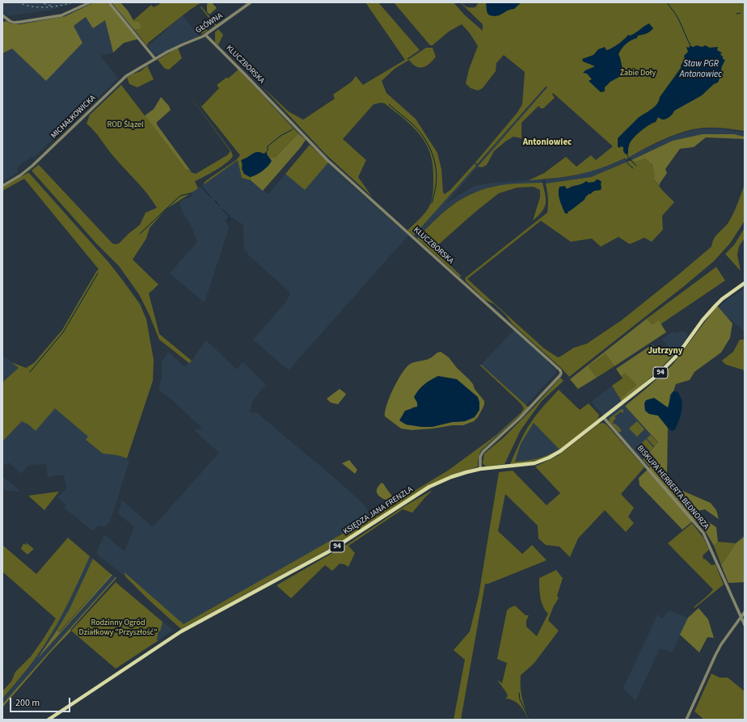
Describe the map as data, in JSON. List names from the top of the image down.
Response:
{
  "streets": {
    "main road": ["94", "KSIĘDZA JANA FRENZLA"],
    "street": [
      "GŁÓWNA",
      "KLUCZBORSKA",
      "MICHAŁKOWICKA",
      "BISKUPA HERBERTA BEDNORZA"
    ]
  },
  "crossings": [
    ["GŁÓWNA", "KLUCZBORSKA"],
    ["GŁÓWNA", "MICHAŁKOWICKA"],
    ["KLUCZBORSKA", "KSIĘDZA JANA FRENZLA"],
    ["BISKUPA HERBERTA BEDNORZA", "KSIĘDZA JANA FRENZLA"]
  ],
  "districts": ["Antoniowiec", "Jutrzyny"],
  "water": ["Staw PGR Antonowiec"],
  "parks": ["Żabie Doły", "ROD Ślązel", "Rodzinny Ogród Działkowy \"Przyszłość\""],
  "scale_bar": "200 m"
}
